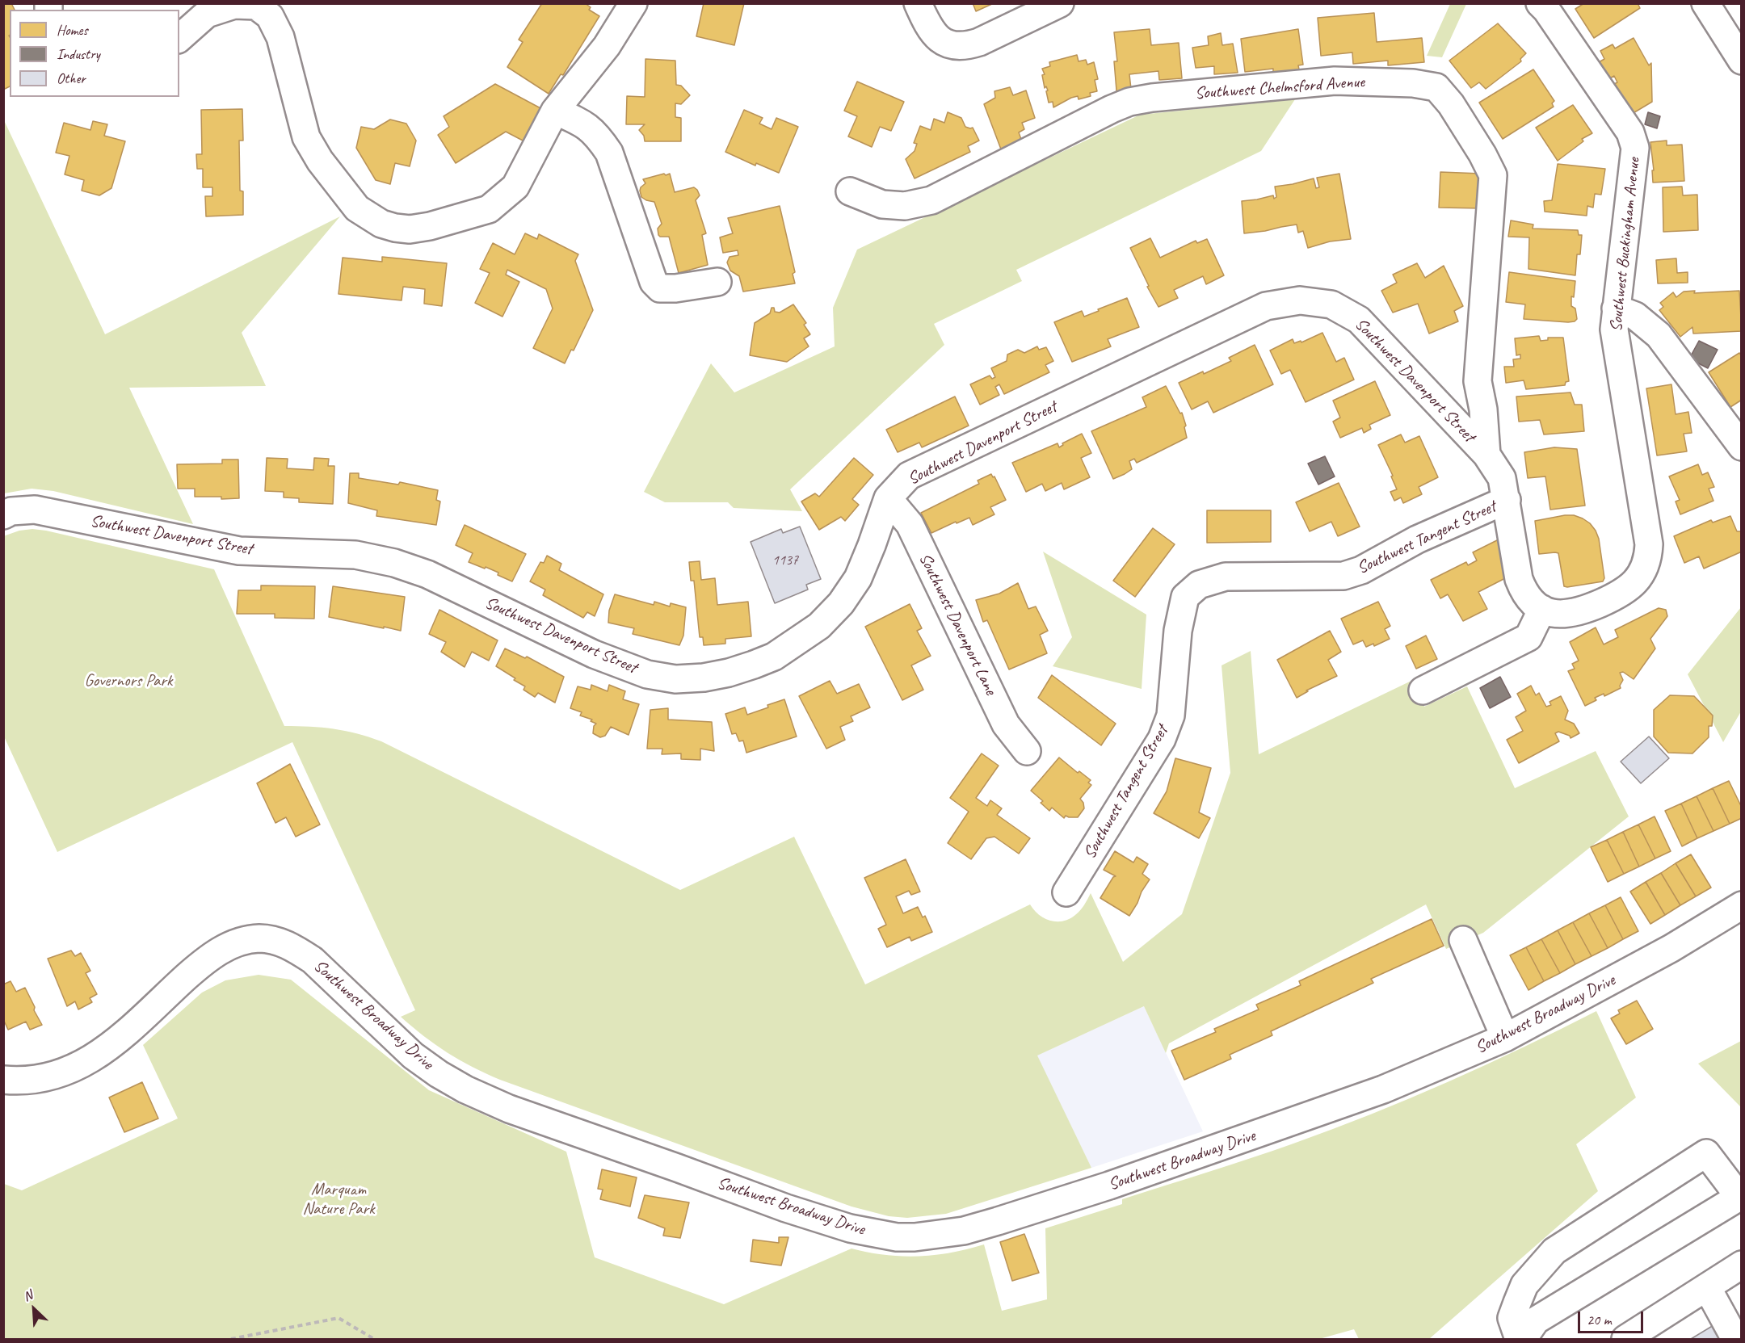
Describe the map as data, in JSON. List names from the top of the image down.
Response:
{
  "streets": {
    "street": [
      "Southwest Chelmsford Avenue",
      "Southwest Buckingham Avenue",
      "Southwest Davenport Street",
      "Southwest Tangent Street",
      "Southwest Davenport Lane",
      "Southwest Broadway Drive"
    ]
  },
  "crossings": [
    ["Southwest Chelmsford Avenue", "Southwest Davenport Street"],
    ["Southwest Buckingham Avenue", "Southwest Davenport Street"],
    ["Southwest Davenport Street", "Southwest Tangent Street"],
    ["Southwest Davenport Street", "Southwest Davenport Lane"]
  ],
  "parks": ["Governors Park", "Marquam Nature Park"],
  "house_numbers": ["1137"],
  "legend": ["Homes", "Industry", "Other"],
  "scale_bar": "20 m",
  "north": "top left"
}
